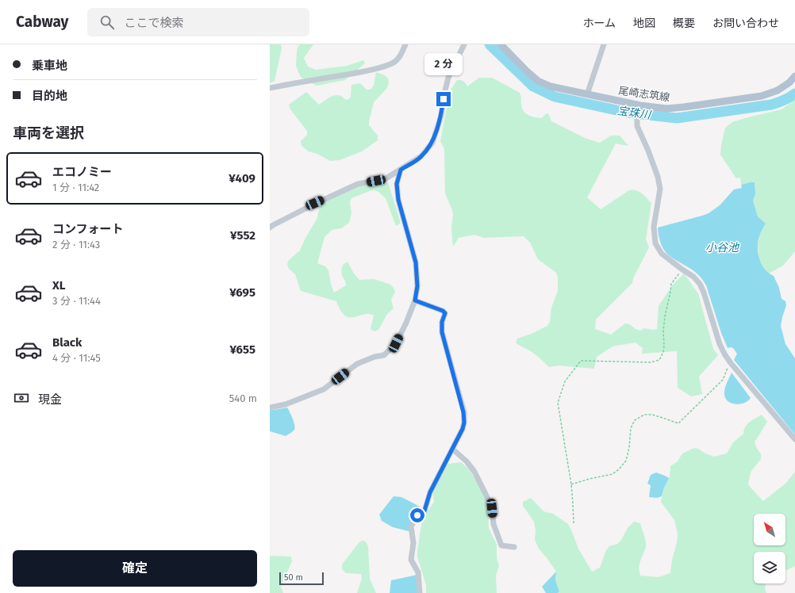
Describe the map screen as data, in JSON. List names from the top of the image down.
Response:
{
  "streets": {
    "main road": ["尾崎志筑線"]
  },
  "water": ["宝珠川", "小谷池"],
  "scale_bar": "50 m",
  "north": "top left",
  "page": {
    "header": "Cabway",
    "search": "ここで検索",
    "nav": [
      "ホーム",
      "地図",
      "概要",
      "お問い合わせ"
    ],
    "banner": ["乗車地", "目的地"],
    "bubble": "2 分",
    "heading": "車両を選択",
    "list": [
      {
        "name": "エコノミー",
        "note": "1 分 · 11:42",
        "value": "¥409"
      },
      {
        "name": "コンフォート",
        "note": "2 分 · 11:43",
        "value": "¥552"
      },
      {
        "name": "XL",
        "note": "3 分 · 11:44",
        "value": "¥695"
      },
      {
        "name": "Black",
        "note": "4 分 · 11:45",
        "value": "¥655"
      }
    ],
    "pay": ["現金", "540 m"],
    "buttons": "確定",
    "scale": "50 m"
  }
}
